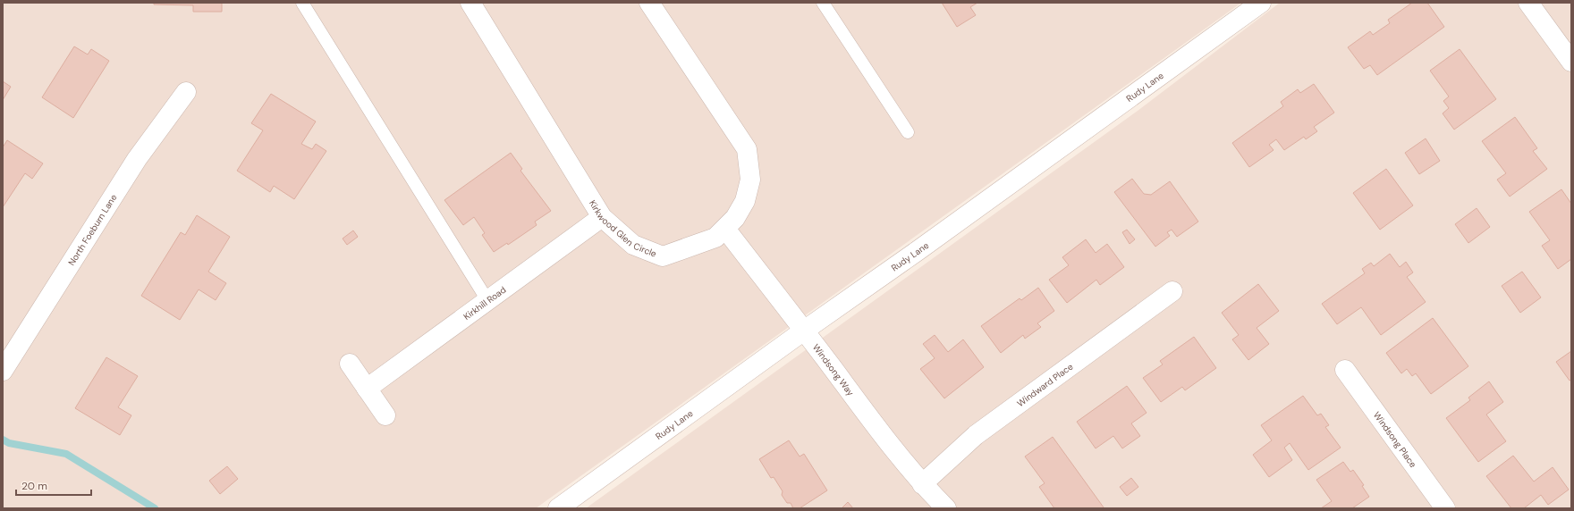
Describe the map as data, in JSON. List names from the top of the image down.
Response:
{
  "streets": {
    "street": [
      "Rudy Lane",
      "Kirkwood Glen Circle",
      "North Foeburn Lane",
      "Kirkhill Road",
      "Windsong Way",
      "Windward Place",
      "Windsong Place"
    ]
  },
  "crossings": [
    ["Rudy Lane", "Windsong Way"],
    ["Kirkwood Glen Circle", "Kirkhill Road"],
    ["Kirkwood Glen Circle", "Windsong Way"],
    ["Windsong Way", "Windward Place"]
  ],
  "scale_bar": "20 m"
}
